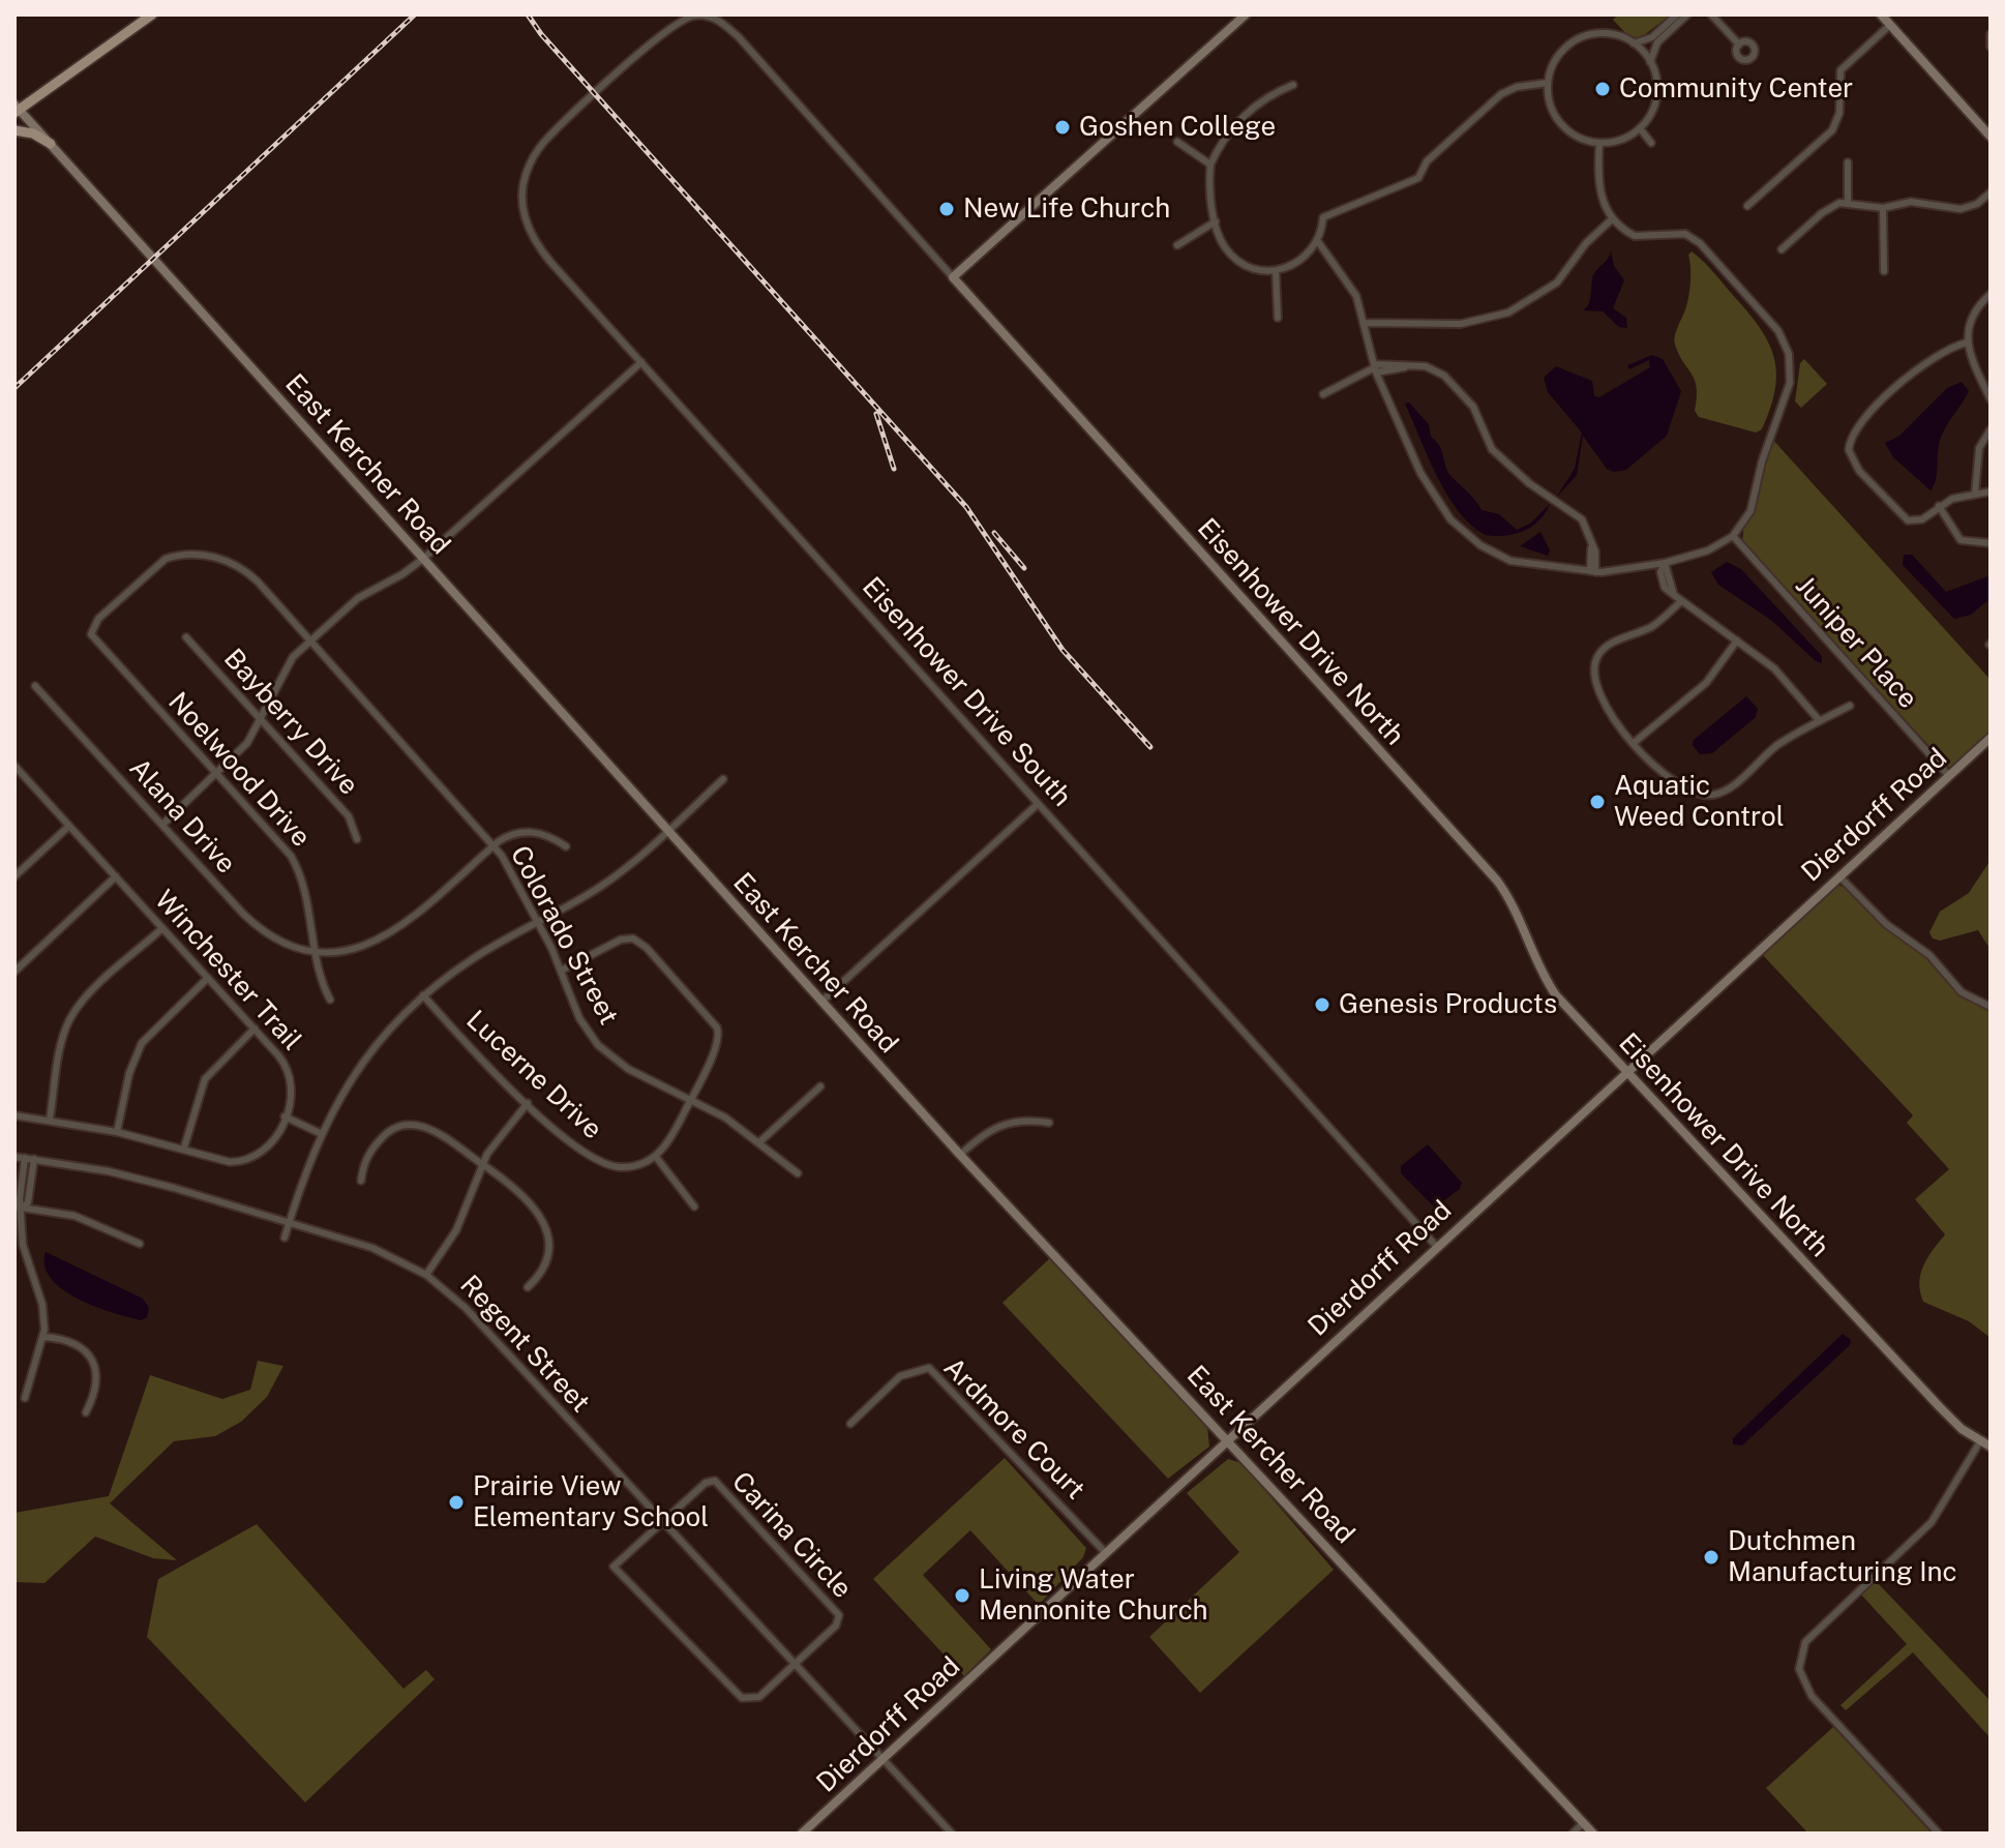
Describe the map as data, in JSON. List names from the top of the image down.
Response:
{
  "streets": {
    "street": [
      "East Kercher Road",
      "Eisenhower Drive North",
      "Juniper Place",
      "Eisenhower Drive South",
      "Bayberry Drive",
      "Noelwood Drive",
      "Dierdorff Road",
      "Alana Drive",
      "Colorado Street",
      "Winchester Trail",
      "Lucerne Drive",
      "Regent Street",
      "Ardmore Court",
      "Carina Circle"
    ]
  },
  "crossings": [
    ["East Kercher Road", "Dierdorff Road"],
    ["Eisenhower Drive North", "Eisenhower Drive South"],
    ["Eisenhower Drive North", "Dierdorff Road"],
    ["Juniper Place", "Dierdorff Road"],
    ["Eisenhower Drive South", "Dierdorff Road"],
    ["Noelwood Drive", "Alana Drive"],
    ["Noelwood Drive", "Colorado Street"],
    ["Dierdorff Road", "Regent Street"],
    ["Dierdorff Road", "Ardmore Court"],
    ["Regent Street", "Carina Circle"]
  ],
  "places": [
    "Community Center",
    "Goshen College",
    "New Life Church",
    "Aquatic Weed Control",
    "Genesis Products",
    "Prairie View Elementary School",
    "Dutchmen Manufacturing Inc",
    "Living Water Mennonite Church"
  ]
}
